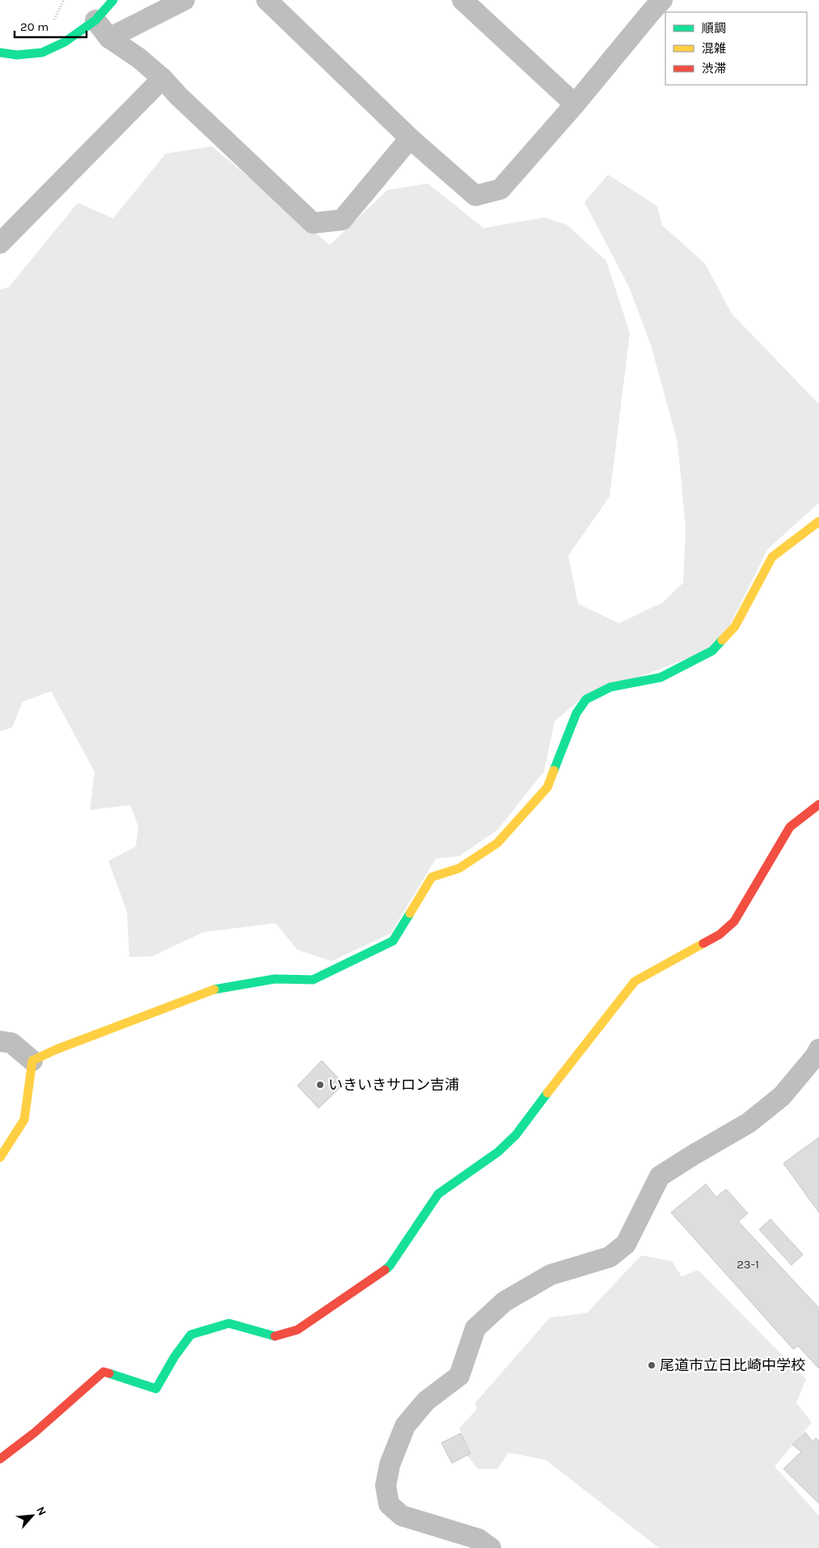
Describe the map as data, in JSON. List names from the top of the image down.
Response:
{
  "places": ["いきいきサロン吉浦", "尾道市立日比崎中学校"],
  "house_numbers": ["23-1"],
  "legend": ["順調", "混雑", "渋滞"],
  "scale_bar": "20 m",
  "north": "top right"
}
